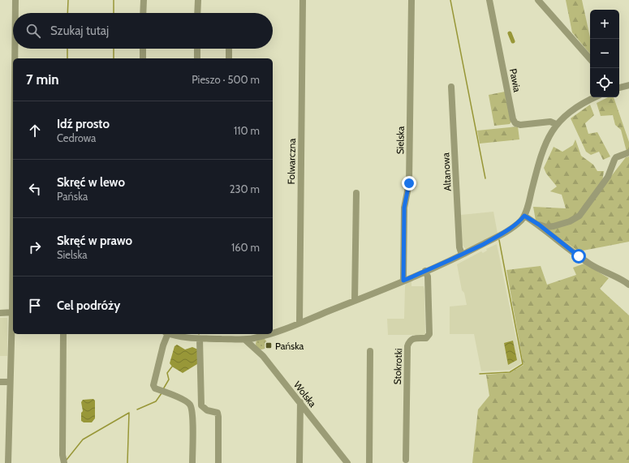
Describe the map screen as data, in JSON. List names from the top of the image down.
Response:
{
  "streets": {
    "street": [
      "Pawia",
      "Sielska",
      "Folwarczna",
      "Altanowa",
      "Stokrotki",
      "Wolska"
    ]
  },
  "places": {
    "transit": ["Pańska"]
  },
  "page": {
    "map_buttons": ["+", "−"],
    "search": "Szukaj tutaj",
    "heading": ["7 min", "Pieszo · 500 m"],
    "list": [
      ["Idź prosto", "Cedrowa", "110 m"],
      ["Skręć w lewo", "Pańska", "230 m"],
      ["Skręć w prawo", "Sielska", "160 m"],
      "Cel podróży"
    ]
  }
}
